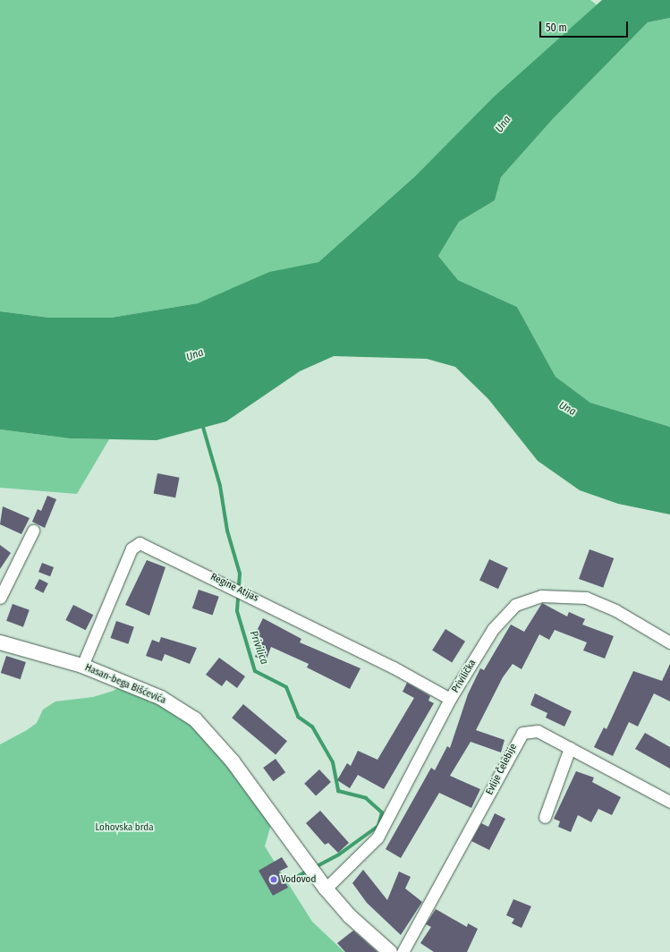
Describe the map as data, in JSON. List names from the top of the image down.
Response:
{
  "streets": {
    "street": [
      "Regine Atijas",
      "Privilička",
      "Hasan-bega Bišćevića",
      "Evlije Čelebije"
    ]
  },
  "crossings": [
    ["Regine Atijas", "Privilička"],
    ["Regine Atijas", "Hasan-bega Bišćevića"],
    ["Privilička", "Hasan-bega Bišćevića"]
  ],
  "water": ["Una", "Privilica"],
  "parks": ["Lohovska brda"],
  "places": ["Vodovod"],
  "scale_bar": "50 m"
}
